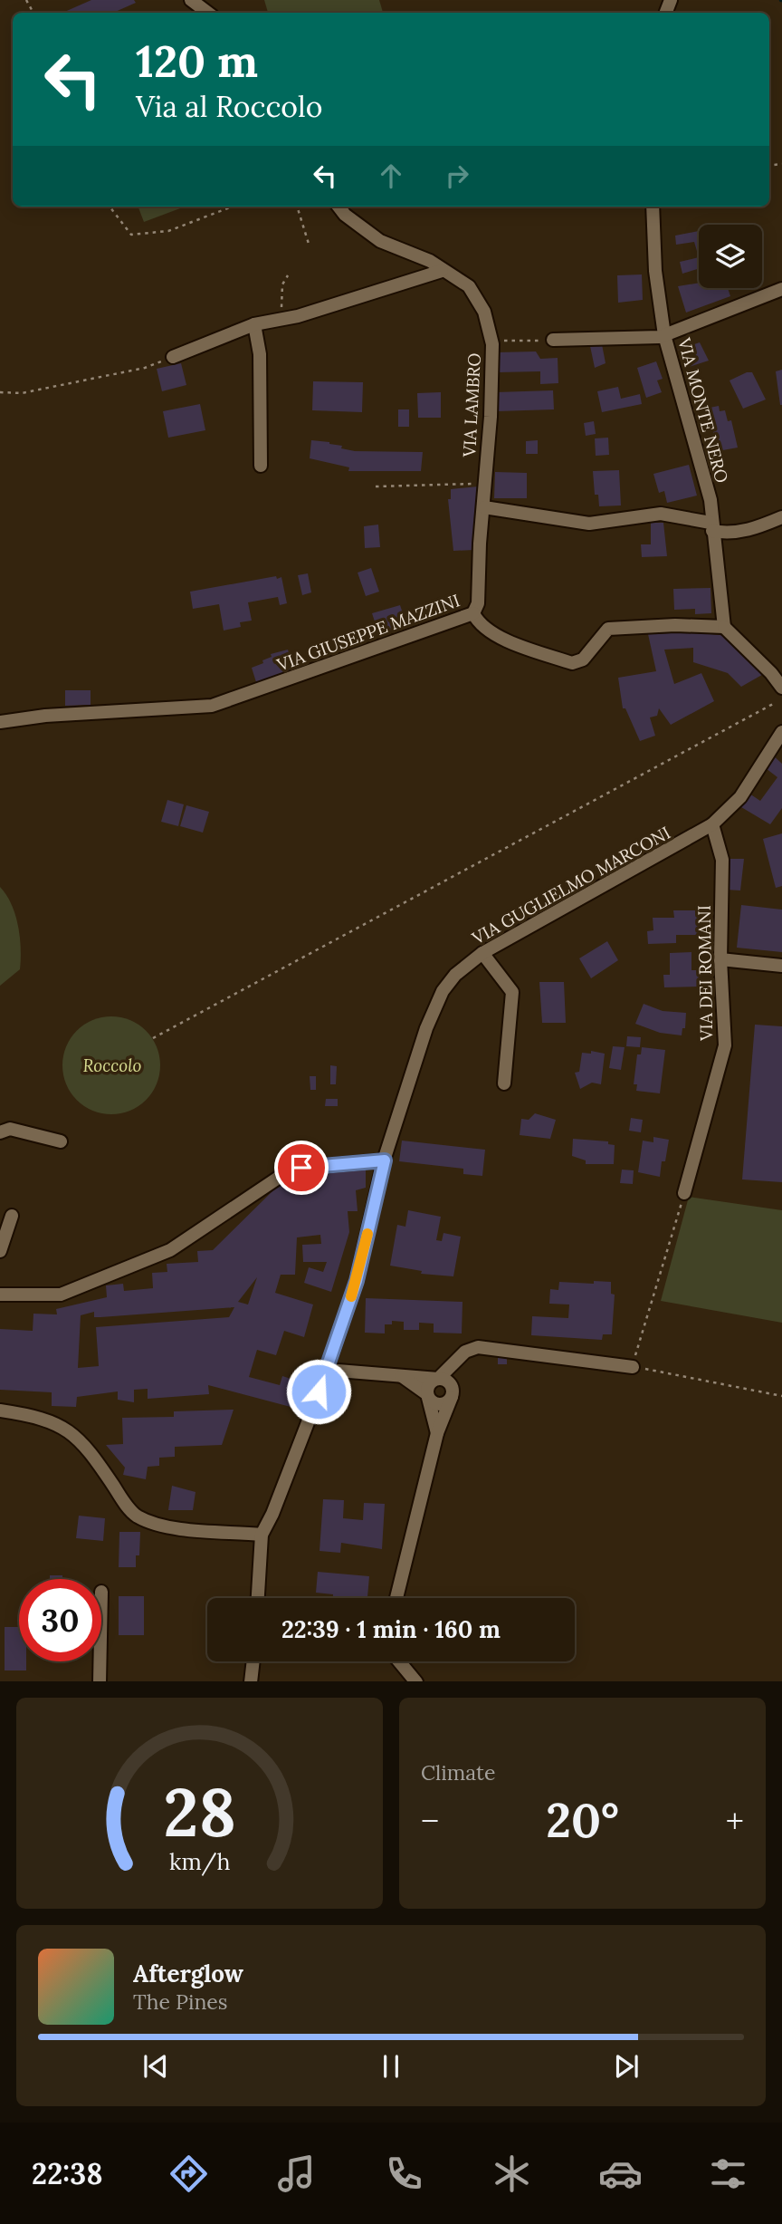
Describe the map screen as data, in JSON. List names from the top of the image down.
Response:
{
  "streets": {
    "street": [
      "VIA LAMBRO",
      "VIA MONTE NERO",
      "VIA GIUSEPPE MAZZINI",
      "VIA GUGLIELMO MARCONI",
      "VIA DEI ROMANI"
    ]
  },
  "crossings": [
    ["VIA LAMBRO", "VIA GIUSEPPE MAZZINI"],
    ["VIA MONTE NERO", "VIA GIUSEPPE MAZZINI"],
    ["VIA GUGLIELMO MARCONI", "VIA DEI ROMANI"]
  ],
  "parks": ["Roccolo"],
  "page": {
    "turn": ["120 m", "Via al Roccolo"],
    "limit": "30",
    "trip": "22:39 · 1 min · 160 m",
    "tile": "Climate",
    "heat": ["−", "20°", "+"],
    "song": ["Afterglow", "The Pines"],
    "tabs": "22:38",
    "gauge": ["28", "km/h"]
  }
}
